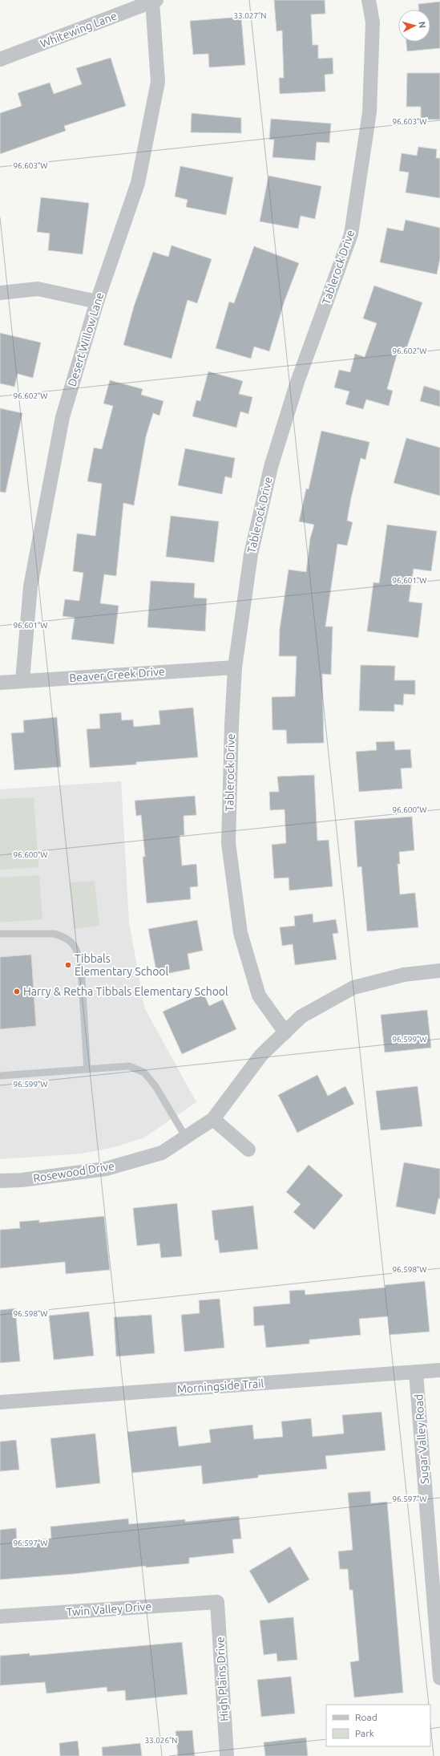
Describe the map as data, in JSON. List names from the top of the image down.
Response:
{
  "streets": {
    "street": [
      "Whitewing Lane",
      "Tablerock Drive",
      "Desert Willow Lane",
      "Beaver Creek Drive",
      "Rosewood Drive",
      "Morningside Trail",
      "Sugar Valley Road",
      "Twin Valley Drive",
      "High Plains Drive"
    ]
  },
  "crossings": [
    ["Whitewing Lane", "Desert Willow Lane"],
    ["Tablerock Drive", "Beaver Creek Drive"],
    ["Tablerock Drive", "Rosewood Drive"],
    ["Desert Willow Lane", "Beaver Creek Drive"],
    ["Morningside Trail", "Sugar Valley Road"],
    ["Twin Valley Drive", "High Plains Drive"]
  ],
  "places": ["Tibbals Elementary School", "Harry & Retha Tibbals Elementary School"],
  "legend": ["Road", "Park"],
  "north": "right",
  "coordinates": [
    "33.027°N",
    "96.603°W",
    "96.602°W",
    "96.601°W",
    "96.600°W",
    "96.599°W",
    "96.598°W",
    "96.597°W",
    "33.026°N"
  ]
}
